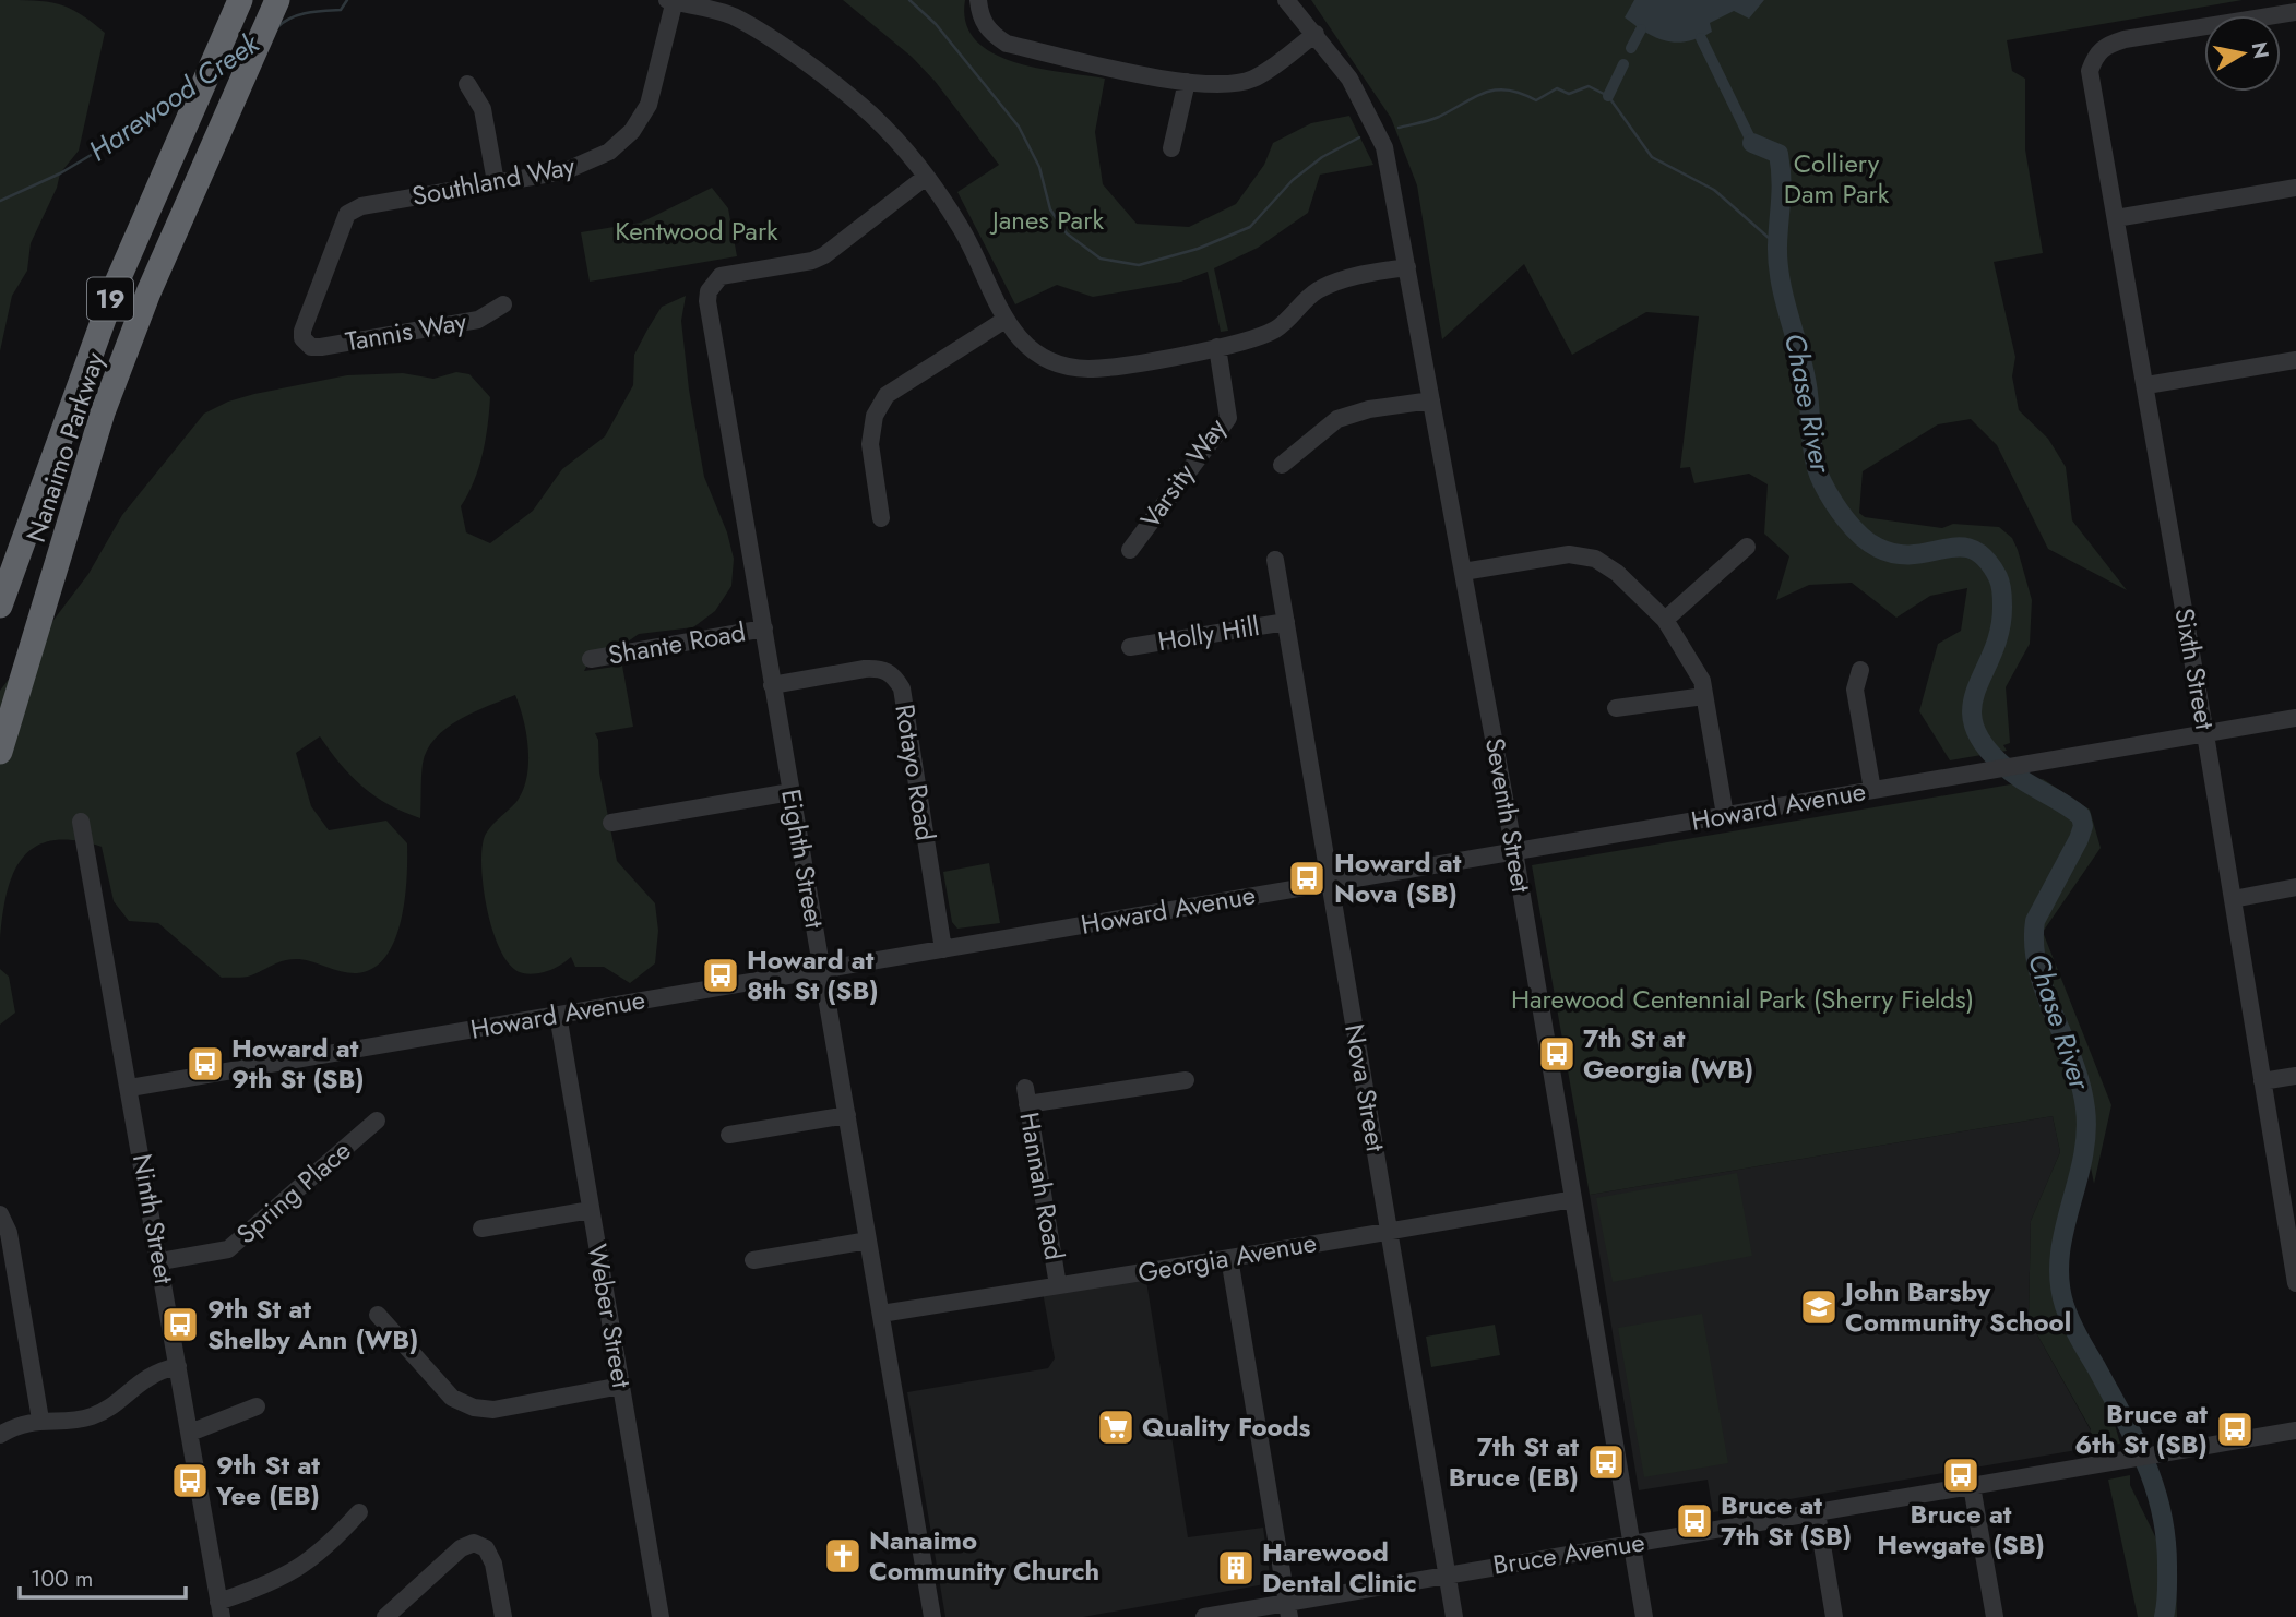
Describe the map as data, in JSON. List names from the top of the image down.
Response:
{
  "streets": {
    "highway": ["19", "Nanaimo Parkway"],
    "street": [
      "Southland Way",
      "Tannis Way",
      "Varsity Way",
      "Holly Hill",
      "Shante Road",
      "Sixth Street",
      "Rotayo Road",
      "Howard Avenue",
      "Seventh Street",
      "Eighth Street",
      "Nova Street",
      "Hannah Road",
      "Spring Place",
      "Ninth Street",
      "Georgia Avenue",
      "Weber Street",
      "Bruce Avenue"
    ]
  },
  "crossings": [
    ["Southland Way", "Tannis Way"],
    ["Holly Hill", "Nova Street"],
    ["Shante Road", "Eighth Street"],
    ["Sixth Street", "Howard Avenue"],
    ["Rotayo Road", "Howard Avenue"],
    ["Rotayo Road", "Eighth Street"],
    ["Howard Avenue", "Seventh Street"],
    ["Howard Avenue", "Eighth Street"],
    ["Howard Avenue", "Nova Street"],
    ["Howard Avenue", "Ninth Street"],
    ["Howard Avenue", "Weber Street"],
    ["Seventh Street", "Georgia Avenue"],
    ["Seventh Street", "Bruce Avenue"],
    ["Eighth Street", "Georgia Avenue"],
    ["Nova Street", "Georgia Avenue"],
    ["Nova Street", "Bruce Avenue"],
    ["Hannah Road", "Georgia Avenue"],
    ["Spring Place", "Ninth Street"]
  ],
  "water": ["Harewood Creek", "Chase River"],
  "parks": [
    "Colliery Dam Park",
    "Janes Park",
    "Kentwood Park",
    "Harewood Centennial Park (Sherry Fields)"
  ],
  "places": {
    "bus stop": [
      "Howard at Nova (SB)",
      "Howard at 8th St (SB)",
      "7th St at Georgia (WB)",
      "Howard at 9th St (SB)",
      "9th St at Shelby Ann (WB)",
      "Bruce at 6th St (SB)",
      "7th St at Bruce (EB)",
      "Bruce at Hewgate (SB)",
      "9th St at Yee (EB)",
      "Bruce at 7th St (SB)"
    ],
    "school or university": ["John Barsby Community School"],
    "supermarket": ["Quality Foods"],
    "church": ["Nanaimo Community Church"],
    "building": ["Harewood Dental Clinic"]
  },
  "scale_bar": "100 m",
  "north": "right"
}
